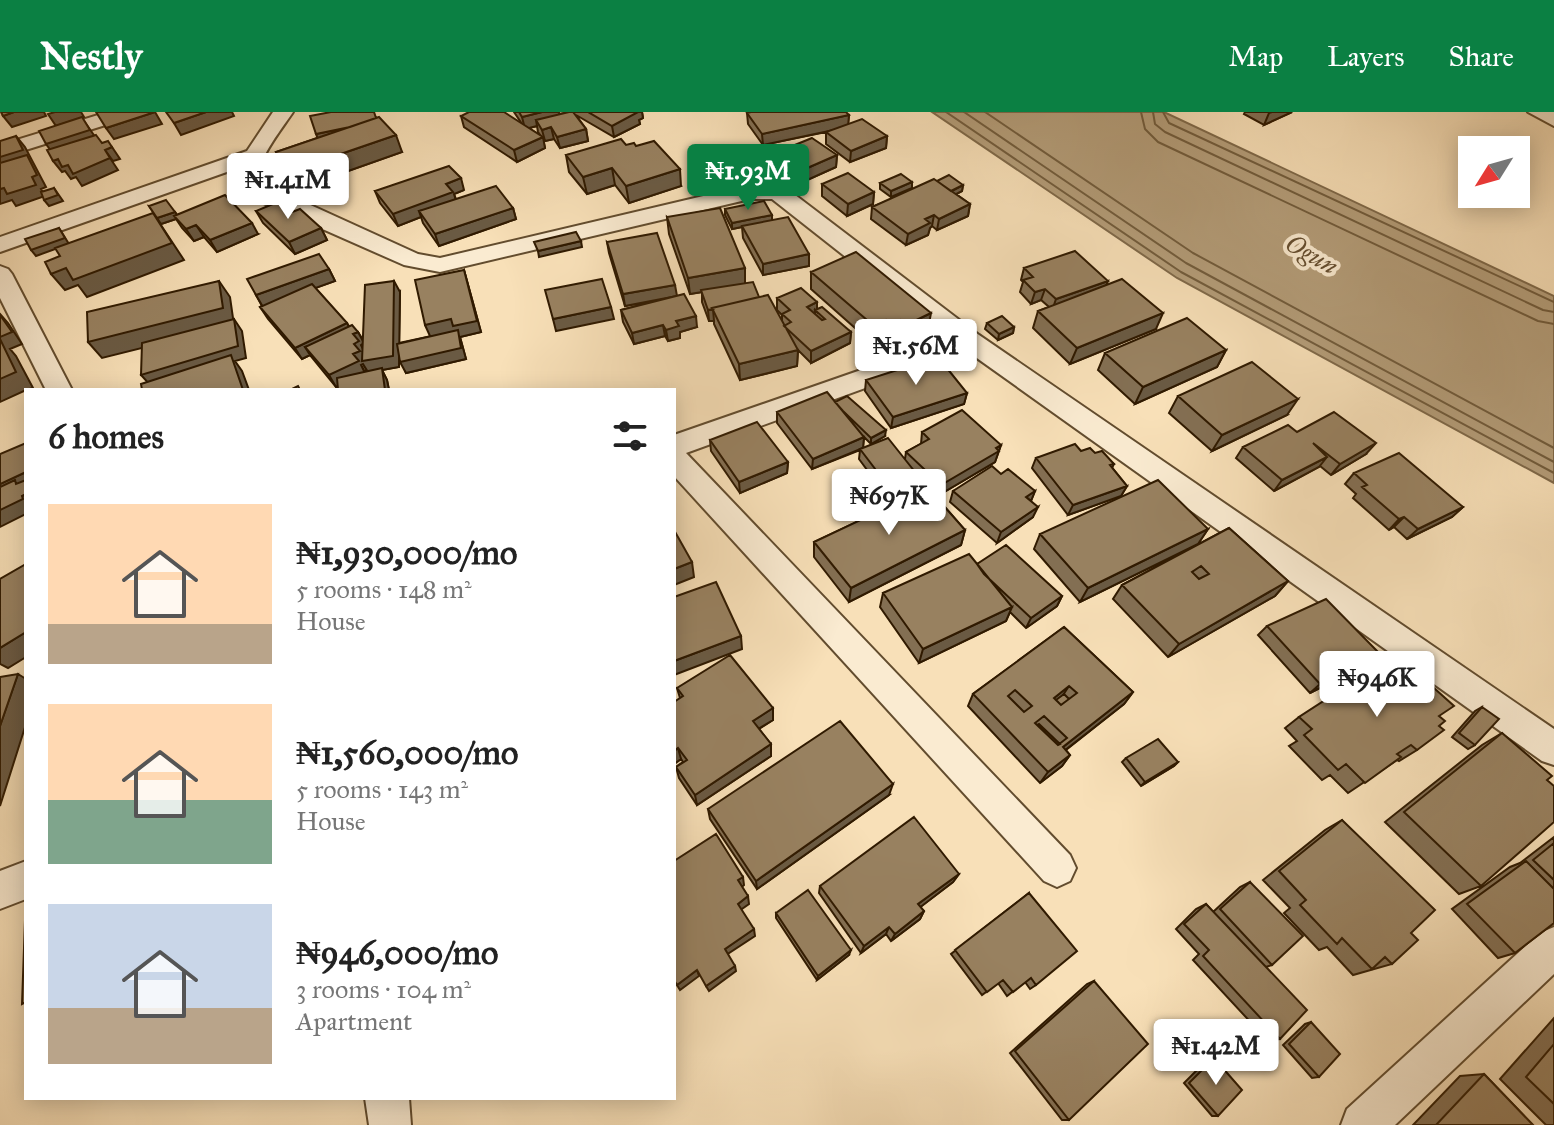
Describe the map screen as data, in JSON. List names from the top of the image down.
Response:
{
  "water": ["Ogun"],
  "north": "bottom left",
  "page": {
    "header": "Nestly",
    "nav": ["Map", "Layers", "Share"],
    "price": [
      "₦1.93M",
      "₦1.41M",
      "₦1.56M",
      "₦697K",
      "₦946K",
      "₦1.42M"
    ],
    "heading": "6 homes",
    "list": [
      {
        "name": "₦1,930,000/mo",
        "note": "5 rooms · 148 m² · House"
      },
      {
        "name": "₦1,560,000/mo",
        "note": "5 rooms · 143 m² · House"
      },
      {
        "name": "₦946,000/mo",
        "note": "3 rooms · 104 m² · Apartment"
      }
    ]
  }
}
